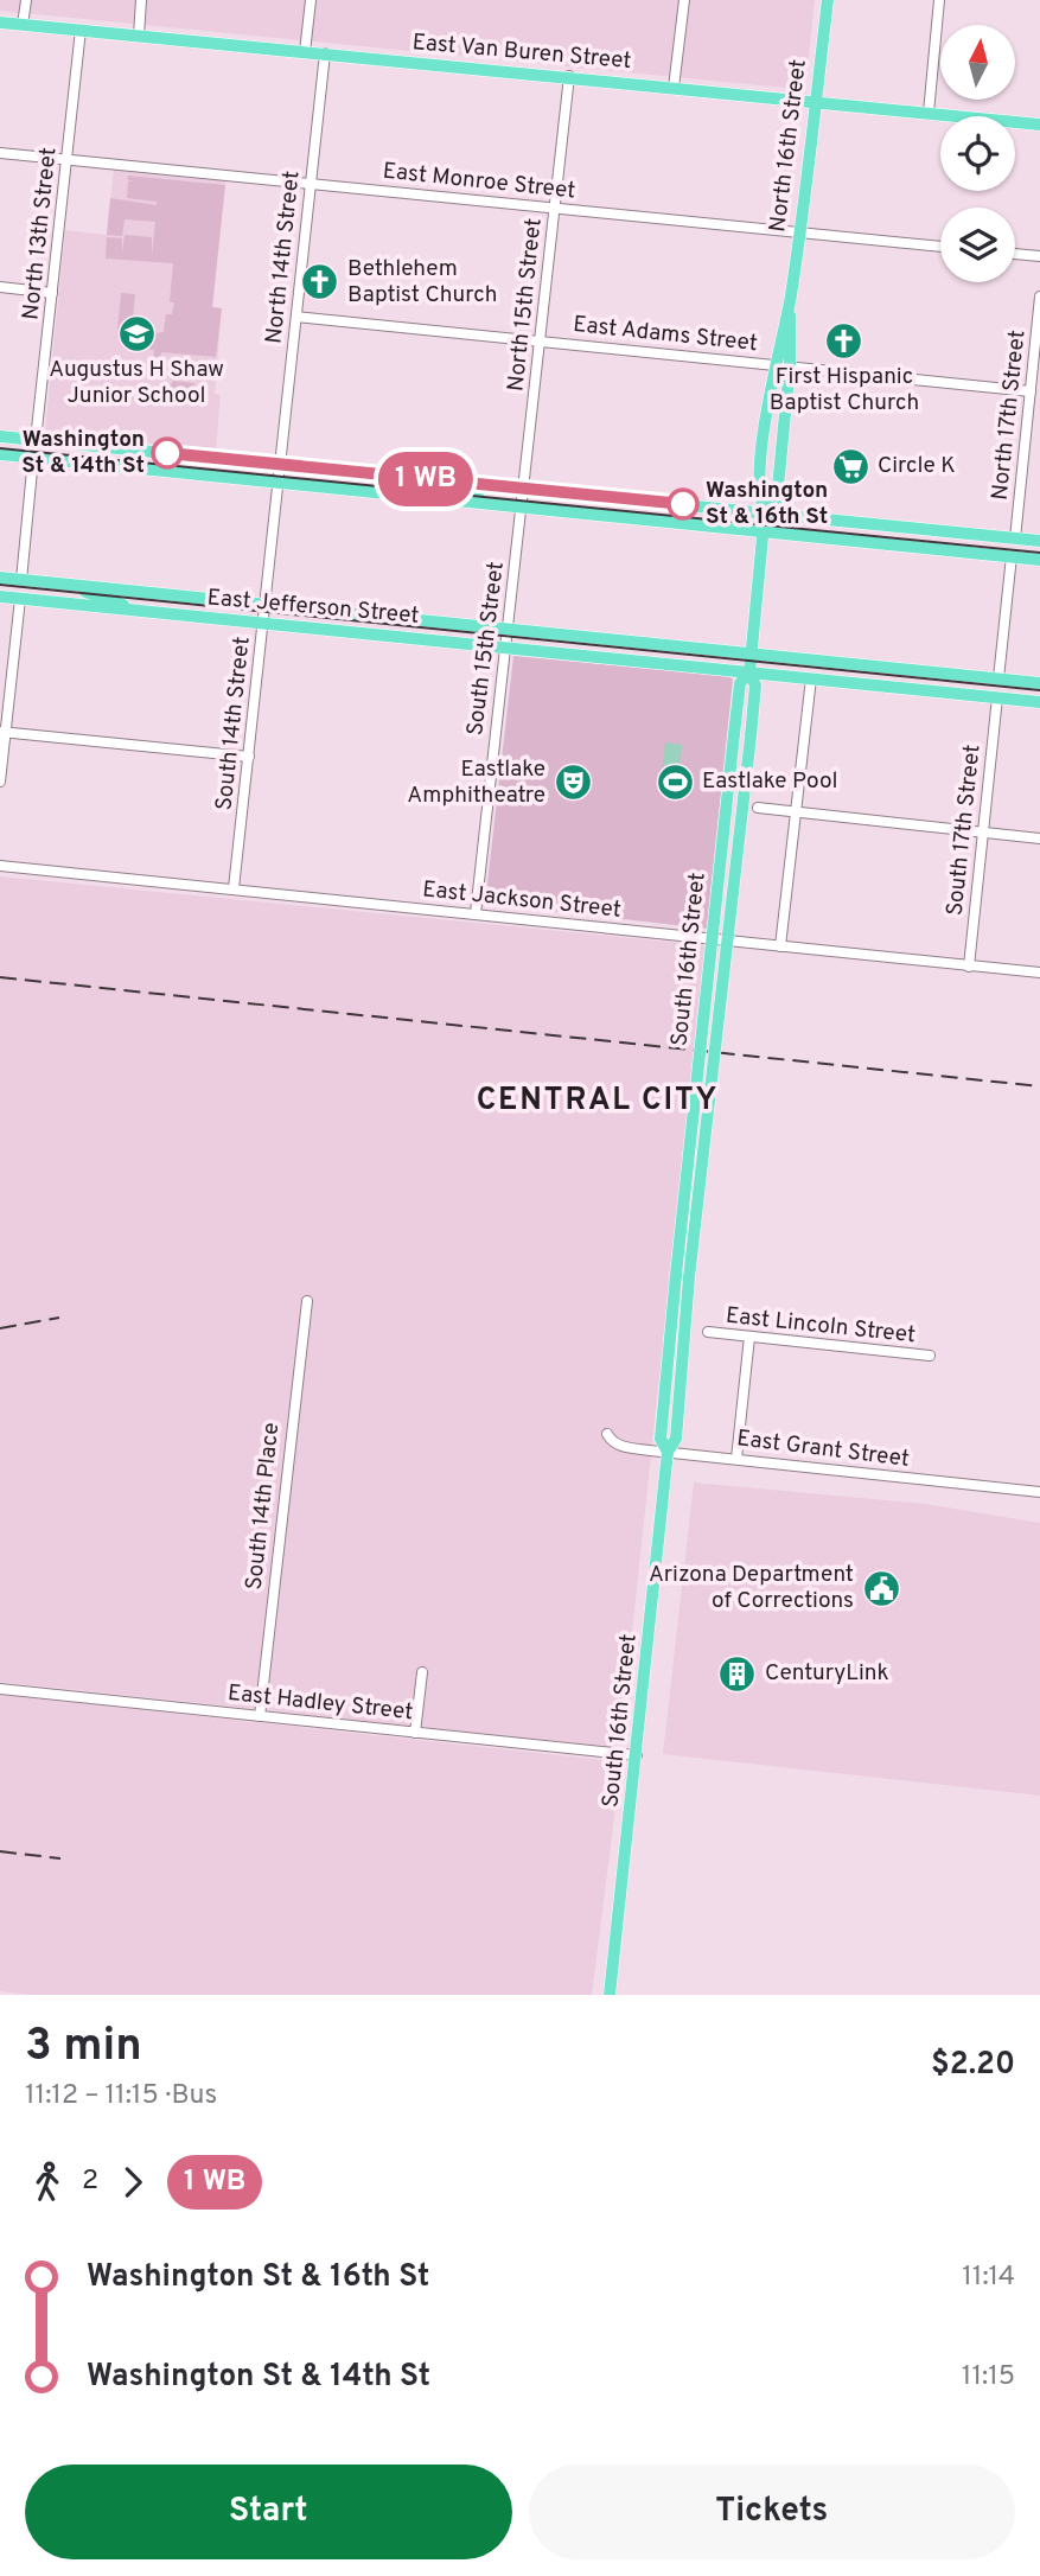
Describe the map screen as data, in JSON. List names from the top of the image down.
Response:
{
  "streets": {
    "main road": [
      "East Van Buren Street",
      "North 16th Street",
      "East Jefferson Street",
      "South 16th Street"
    ],
    "street": [
      "East Monroe Street",
      "North 13th Street",
      "North 14th Street",
      "North 15th Street",
      "East Adams Street",
      "North 17th Street",
      "South 15th Street",
      "South 14th Street",
      "South 17th Street",
      "East Jackson Street",
      "East Lincoln Street",
      "East Grant Street",
      "South 14th Place",
      "East Hadley Street"
    ]
  },
  "crossings": [
    ["East Van Buren Street", "North 16th Street"],
    ["East Van Buren Street", "North 13th Street"],
    ["East Van Buren Street", "North 14th Street"],
    ["East Van Buren Street", "North 15th Street"],
    ["North 16th Street", "East Monroe Street"],
    ["North 16th Street", "East Adams Street"],
    ["North 16th Street", "South 16th Street"],
    ["East Monroe Street", "North 13th Street"],
    ["East Monroe Street", "North 14th Street"],
    ["East Monroe Street", "North 15th Street"],
    ["North 14th Street", "East Adams Street"],
    ["North 14th Street", "South 14th Street"],
    ["North 15th Street", "East Adams Street"],
    ["North 15th Street", "South 15th Street"],
    ["East Adams Street", "North 17th Street"],
    ["East Jefferson Street", "South 15th Street"],
    ["East Jefferson Street", "South 14th Street"],
    ["East Jefferson Street", "South 17th Street"],
    ["East Jefferson Street", "South 16th Street"],
    ["South 15th Street", "East Jackson Street"],
    ["South 14th Street", "East Jackson Street"],
    ["South 17th Street", "East Jackson Street"],
    ["South 16th Street", "East Grant Street"],
    ["South 16th Street", "East Hadley Street"],
    ["South 14th Place", "East Hadley Street"]
  ],
  "districts": ["CENTRAL CITY"],
  "places": {
    "church": ["Bethlehem Baptist Church", "First Hispanic Baptist Church"],
    "school or university": ["Augustus H Shaw Junior School"],
    "other": ["Washington St & 14th St", "Washington St & 16th St"],
    "supermarket": ["Circle K"],
    "sports": ["Eastlake Pool"],
    "theatre": ["Eastlake Amphitheatre"],
    "public building": ["Arizona Department of Corrections"],
    "building": ["CenturyLink"]
  },
  "north": "top",
  "page": {
    "on_map": "1 WB",
    "heading": ["3 min", "11:12 – 11:15 · Bus", "$2.20"],
    "legs": ["2", "1 WB"],
    "list": [
      {
        "name": "Washington St & 16th St",
        "value": "11:14"
      },
      {
        "name": "Washington St & 14th St",
        "value": "11:15"
      }
    ],
    "buttons": ["Start", "Tickets"]
  }
}
